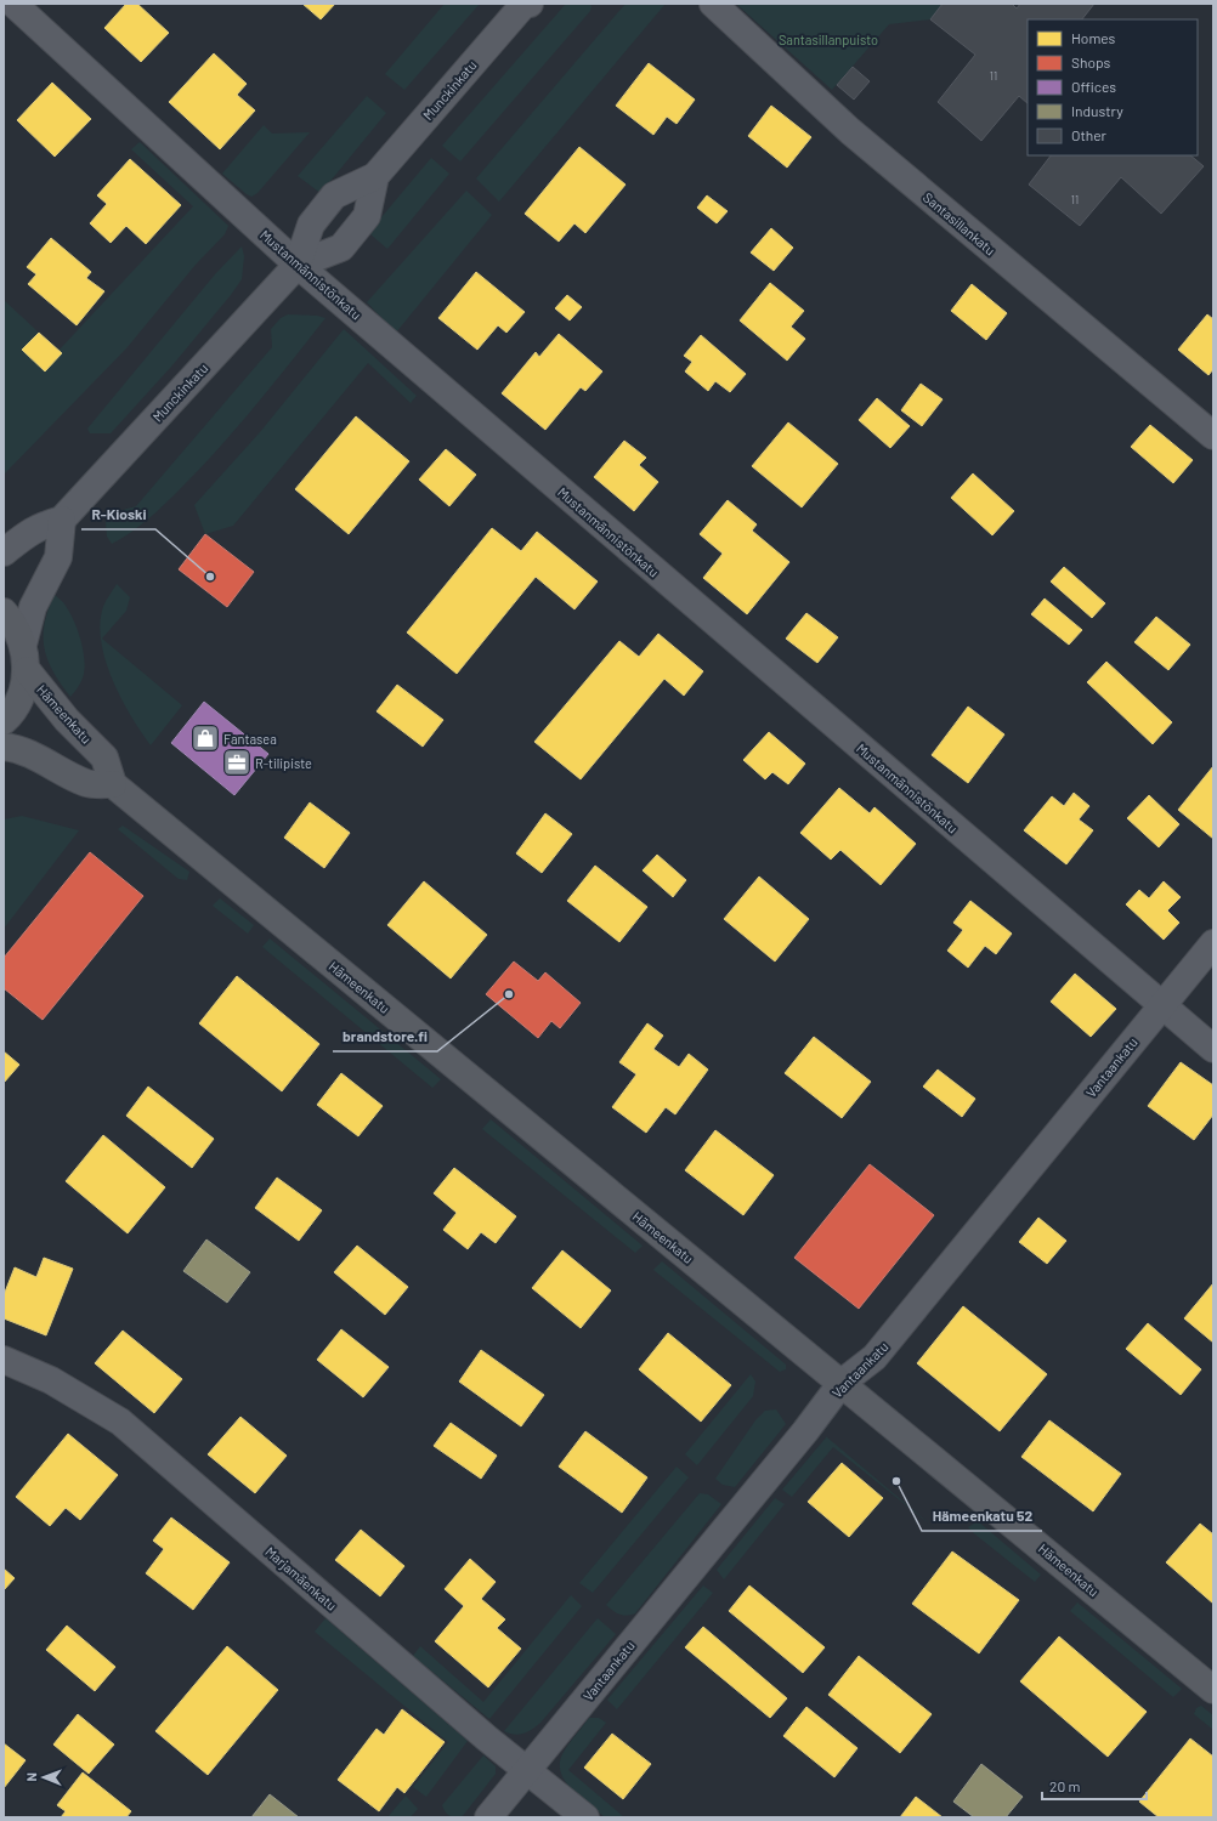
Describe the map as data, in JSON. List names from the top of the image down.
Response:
{
  "streets": {
    "main road": ["Hämeenkatu"],
    "street": [
      "Munckinkatu",
      "Santasillankatu",
      "Mustanmännistönkatu",
      "Vantaankatu",
      "Marjamäenkatu"
    ]
  },
  "crossings": [
    ["Munckinkatu", "Mustanmännistönkatu"],
    ["Mustanmännistönkatu", "Vantaankatu"],
    ["Hämeenkatu", "Vantaankatu"],
    ["Vantaankatu", "Marjamäenkatu"]
  ],
  "parks": ["Santasillanpuisto"],
  "places": {
    "other": ["R-Kioski", "brandstore.fi", "Hämeenkatu 52"],
    "shop": ["Fantasea"],
    "office": ["R-tilipiste"]
  },
  "house_numbers": ["11", "11"],
  "legend": [
    "Homes",
    "Shops",
    "Offices",
    "Industry",
    "Other"
  ],
  "scale_bar": "20 m",
  "north": "left"
}
